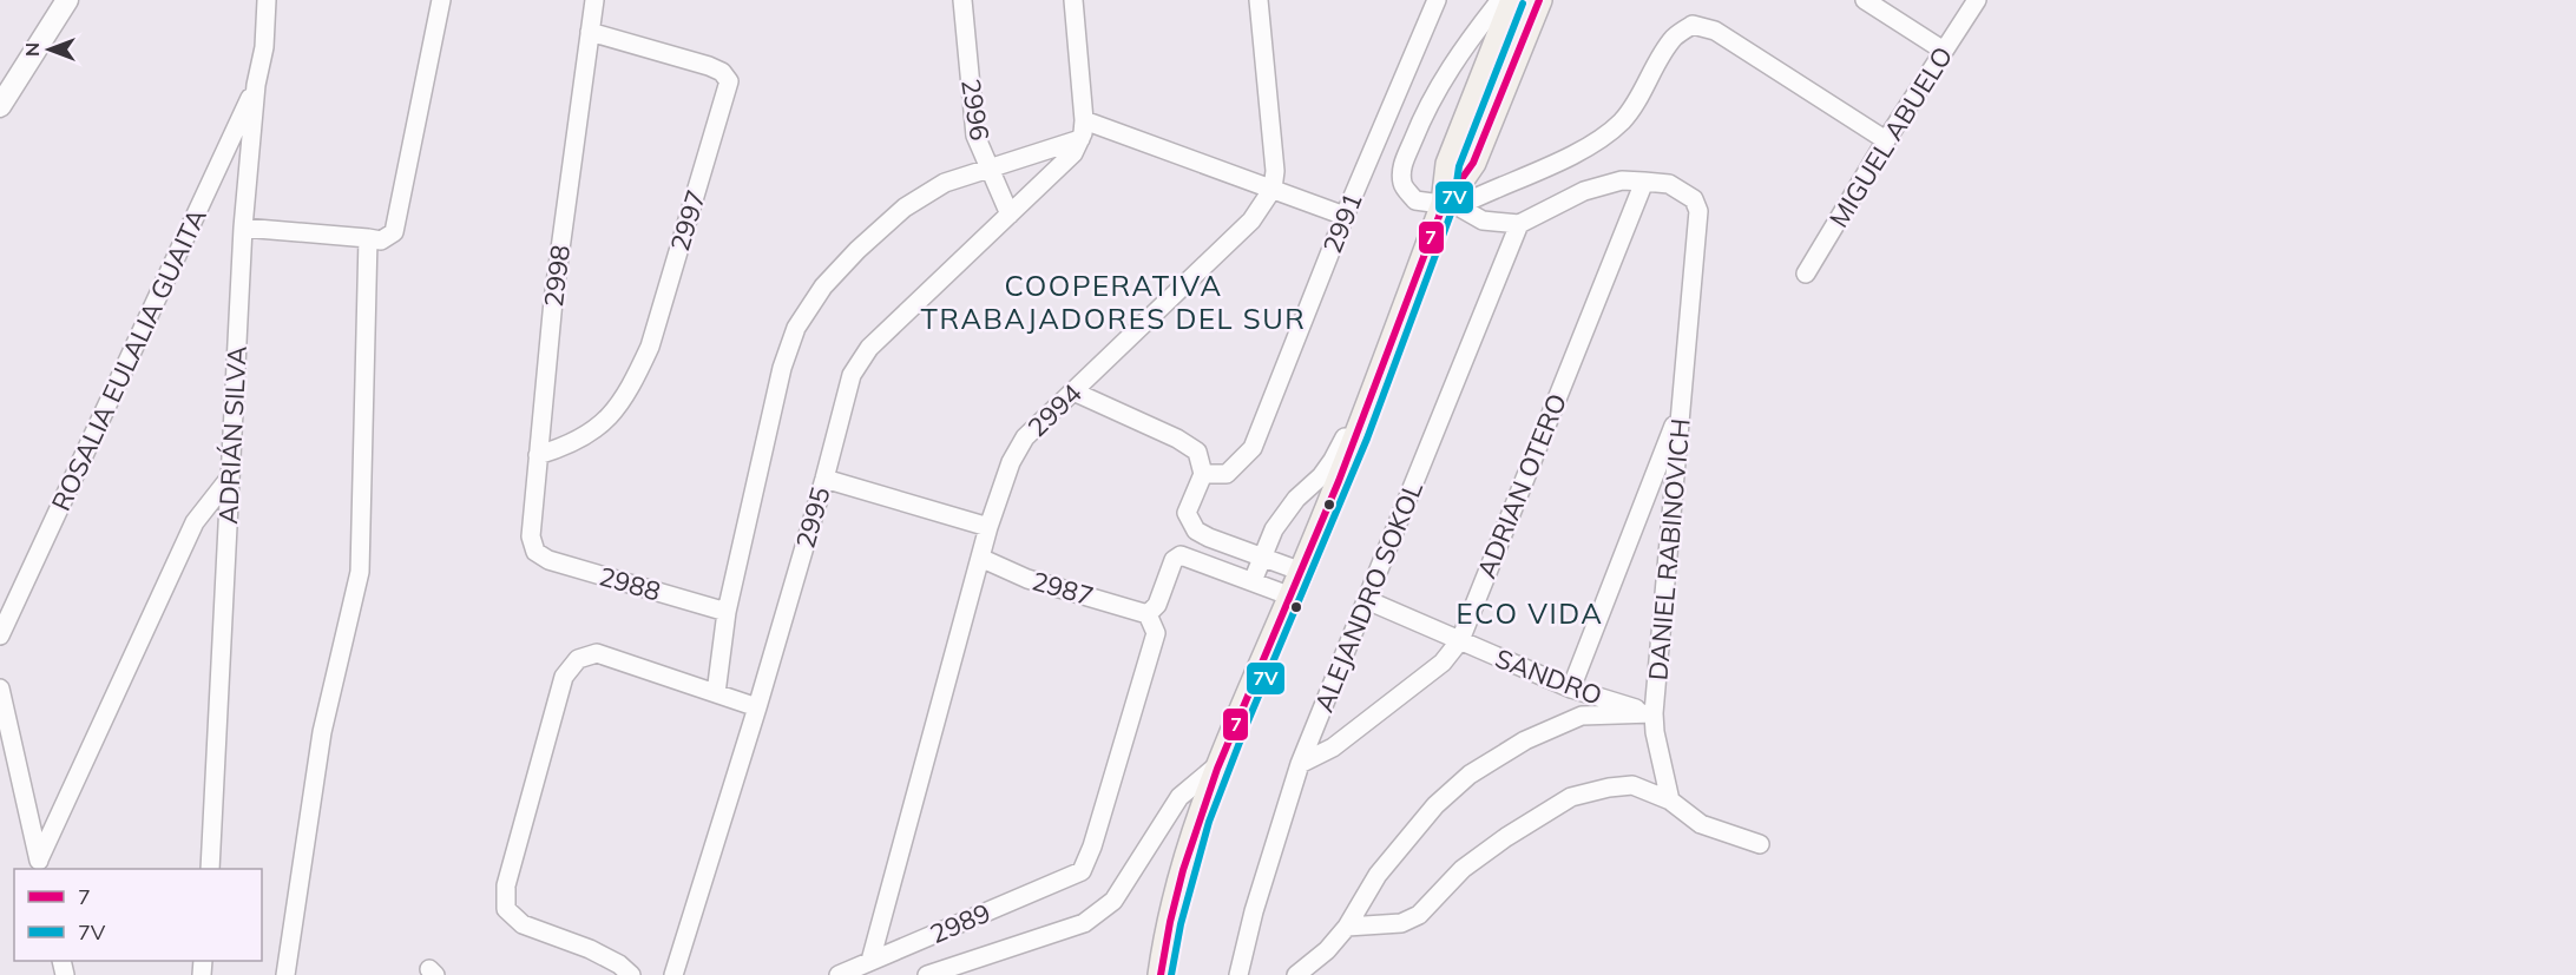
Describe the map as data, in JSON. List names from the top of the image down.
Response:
{
  "streets": {
    "street": [
      "2996",
      "MIGUEL ABUELO",
      "2997",
      "2991",
      "2998",
      "ROSALIA EULALIA GUAITA",
      "2994",
      "ADRIÁN SILVA",
      "ADRIAN OTERO",
      "2995",
      "DANIEL RABINOVICH",
      "2988",
      "2987",
      "ALEJANDRO SOKOL",
      "SANDRO",
      "2989"
    ]
  },
  "crossings": [
    ["2996", "2995"],
    ["2997", "2998"],
    ["2998", "2988"],
    ["ROSALIA EULALIA GUAITA", "ADRIÁN SILVA"],
    ["2994", "2987"],
    ["2994", "2989"],
    ["ADRIAN OTERO", "DANIEL RABINOVICH"],
    ["ADRIAN OTERO", "ALEJANDRO SOKOL"],
    ["ADRIAN OTERO", "SANDRO"],
    ["DANIEL RABINOVICH", "SANDRO"],
    ["2987", "2989"],
    ["ALEJANDRO SOKOL", "SANDRO"]
  ],
  "districts": ["COOPERATIVA TRABAJADORES DEL SUR", "ECO VIDA"],
  "lines": ["transit line 7", "transit line 7V"],
  "legend": ["7", "7V"],
  "north": "left"
}
